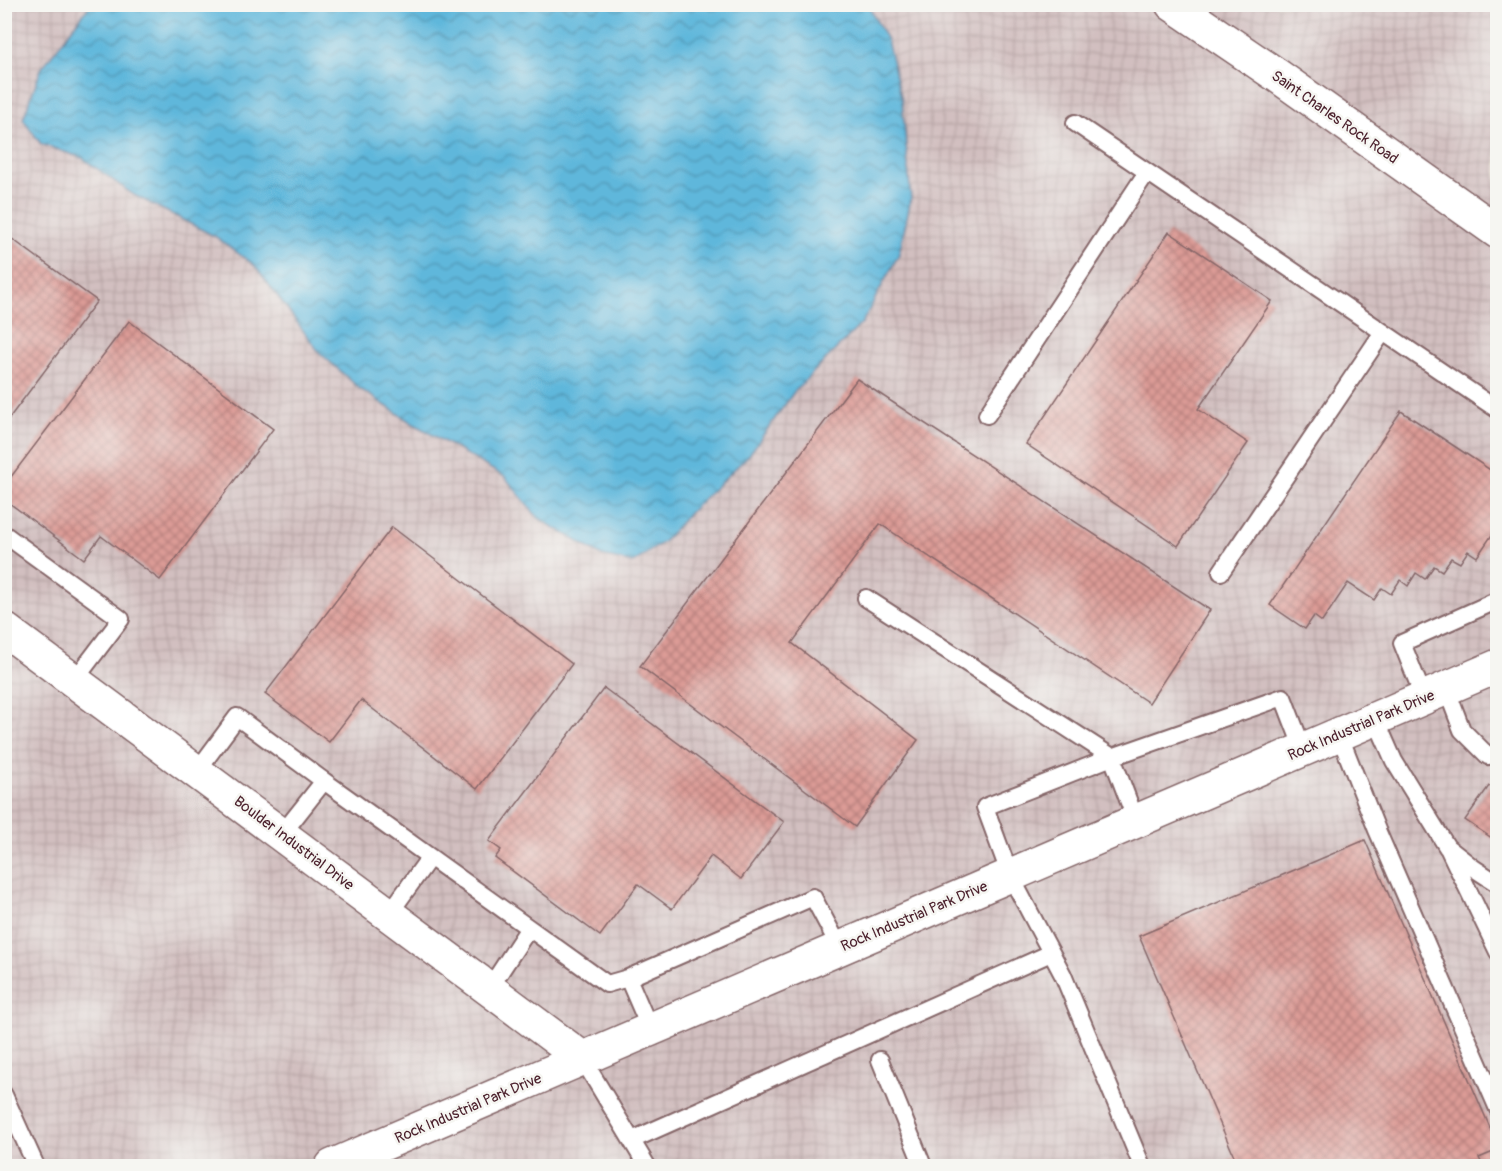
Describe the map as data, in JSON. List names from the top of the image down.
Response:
{
  "streets": {
    "street": ["Saint Charles Rock Road", "Rock Industrial Park Drive", "Boulder Industrial Drive"]
  },
  "crossings": [
    ["Rock Industrial Park Drive", "Boulder Industrial Drive"]
  ]
}
